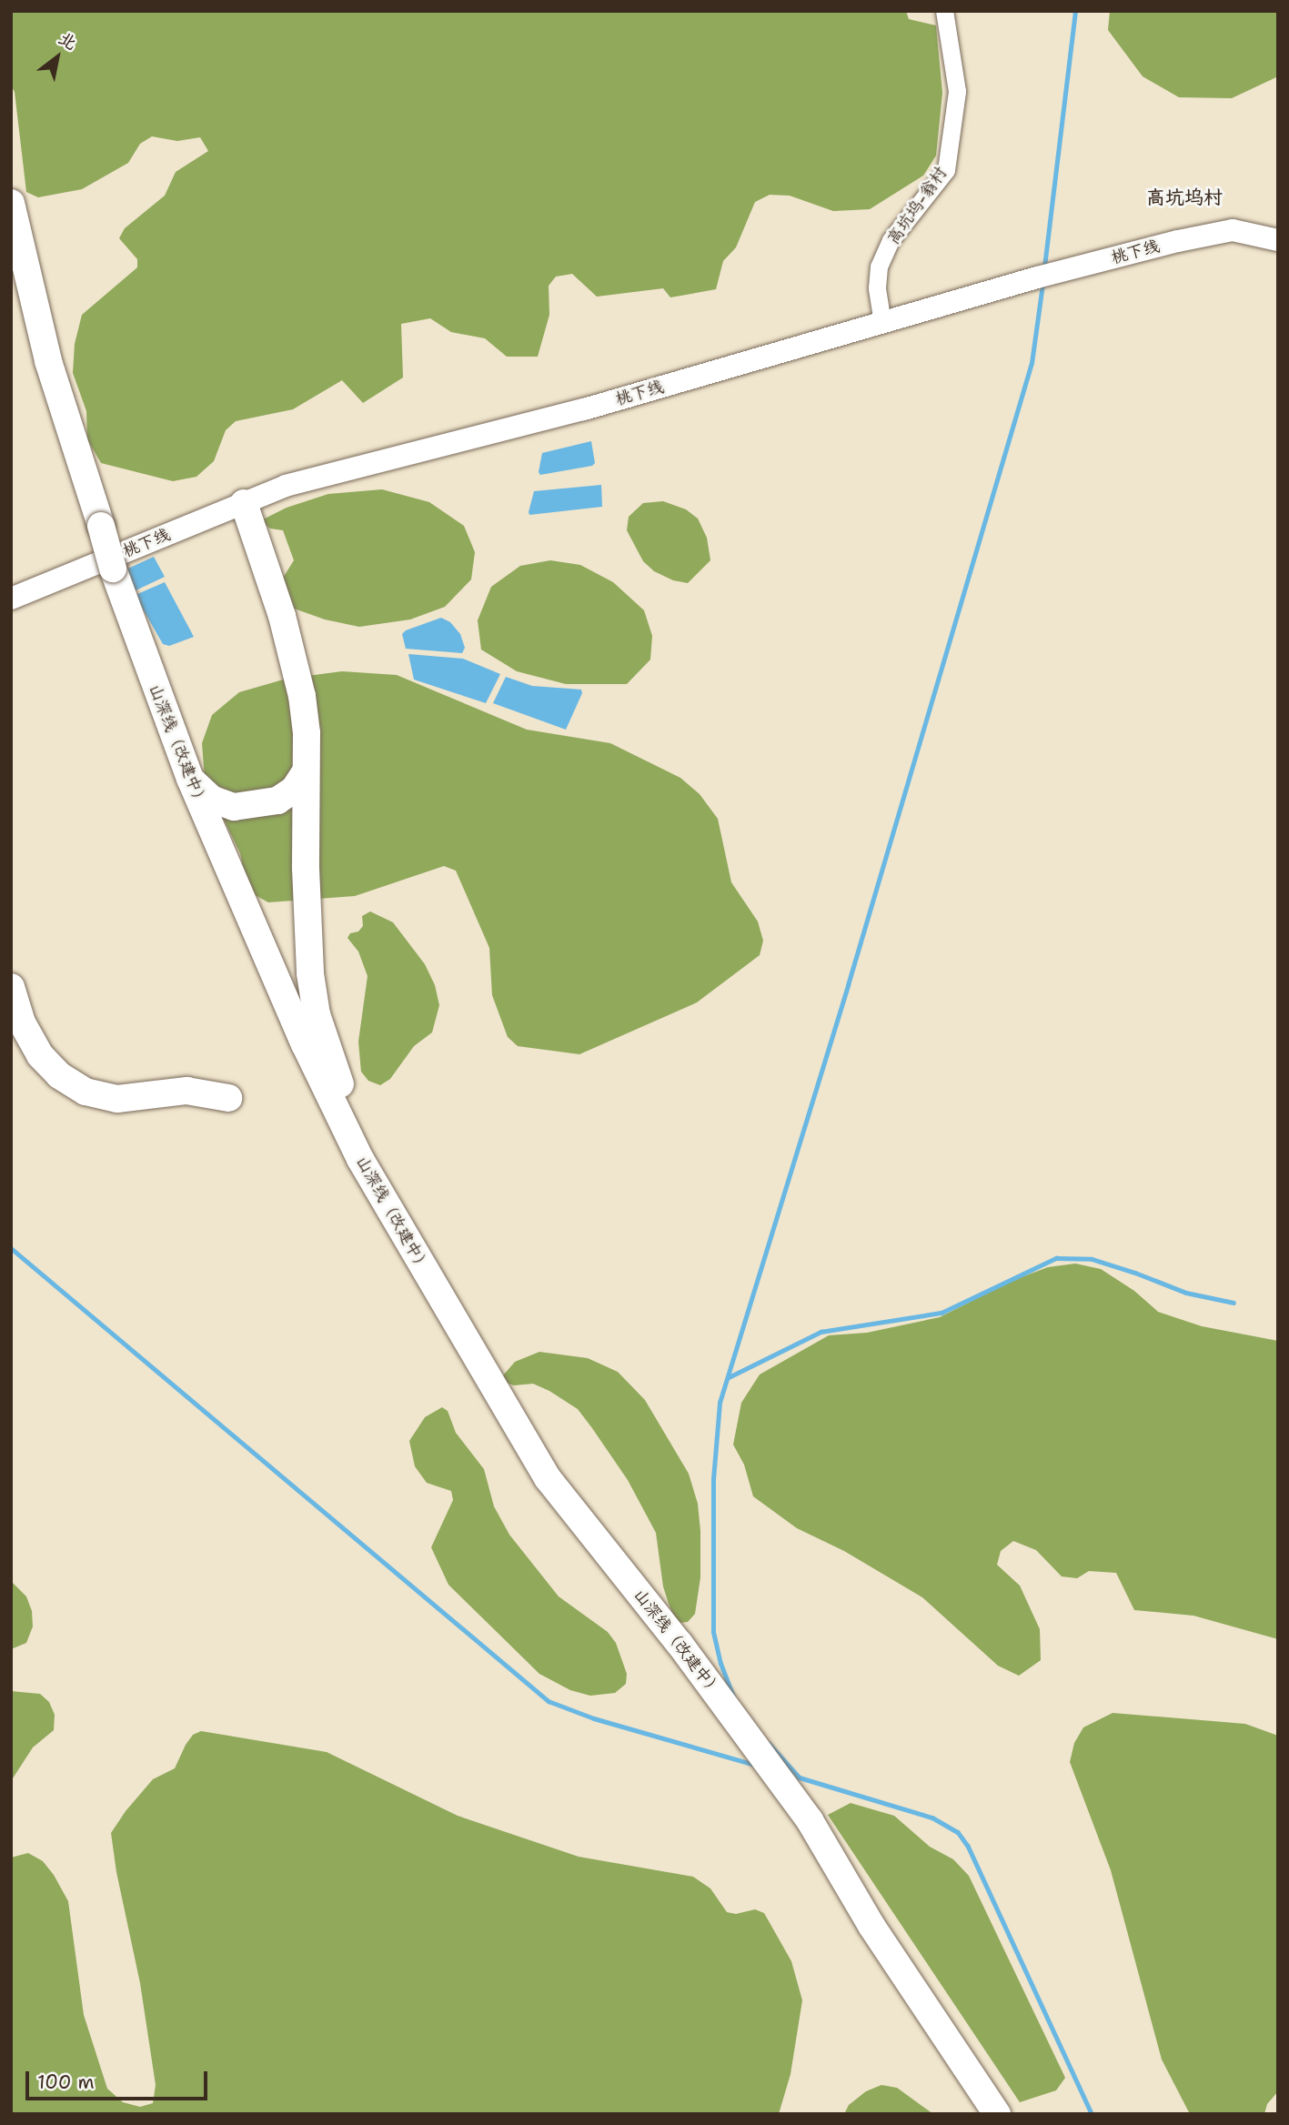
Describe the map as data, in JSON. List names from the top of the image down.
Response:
{
  "streets": {
    "highway": ["山深线（改建中）"],
    "main road": ["桃下线"],
    "street": ["高坑坞-翁村"]
  },
  "crossings": [
    ["高坑坞-翁村", "桃下线"]
  ],
  "districts": ["高坑坞村"],
  "scale_bar": "100 m",
  "north": "top right"
}
